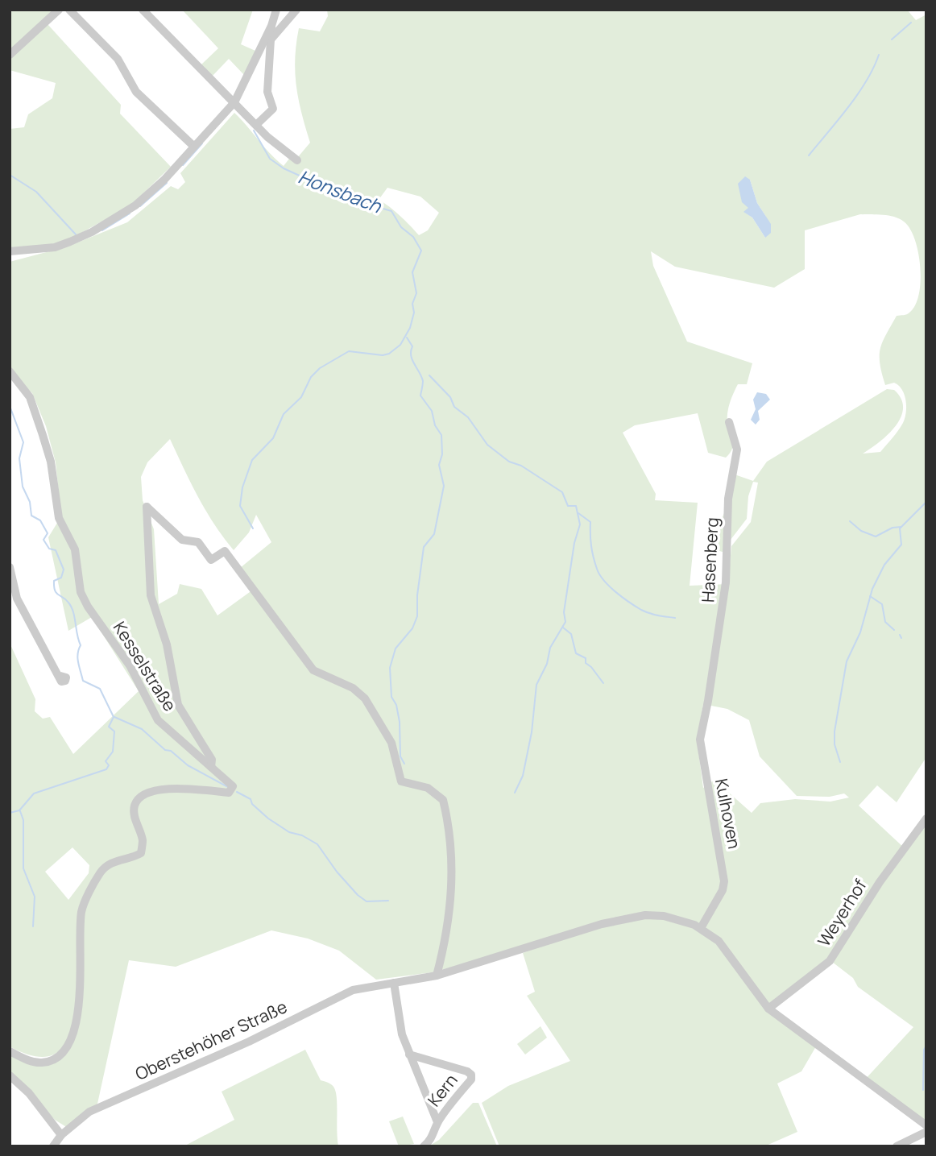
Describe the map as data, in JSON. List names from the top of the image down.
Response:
{
  "streets": {
    "street": [
      "Hasenberg",
      "Kesselstraße",
      "Kulhoven",
      "Weyerhof",
      "Oberstehöher Straße",
      "Kern"
    ]
  },
  "crossings": [
    ["Hasenberg", "Kulhoven"],
    ["Kulhoven", "Oberstehöher Straße"],
    ["Oberstehöher Straße", "Kern"]
  ],
  "water": ["Honsbach"]
}
